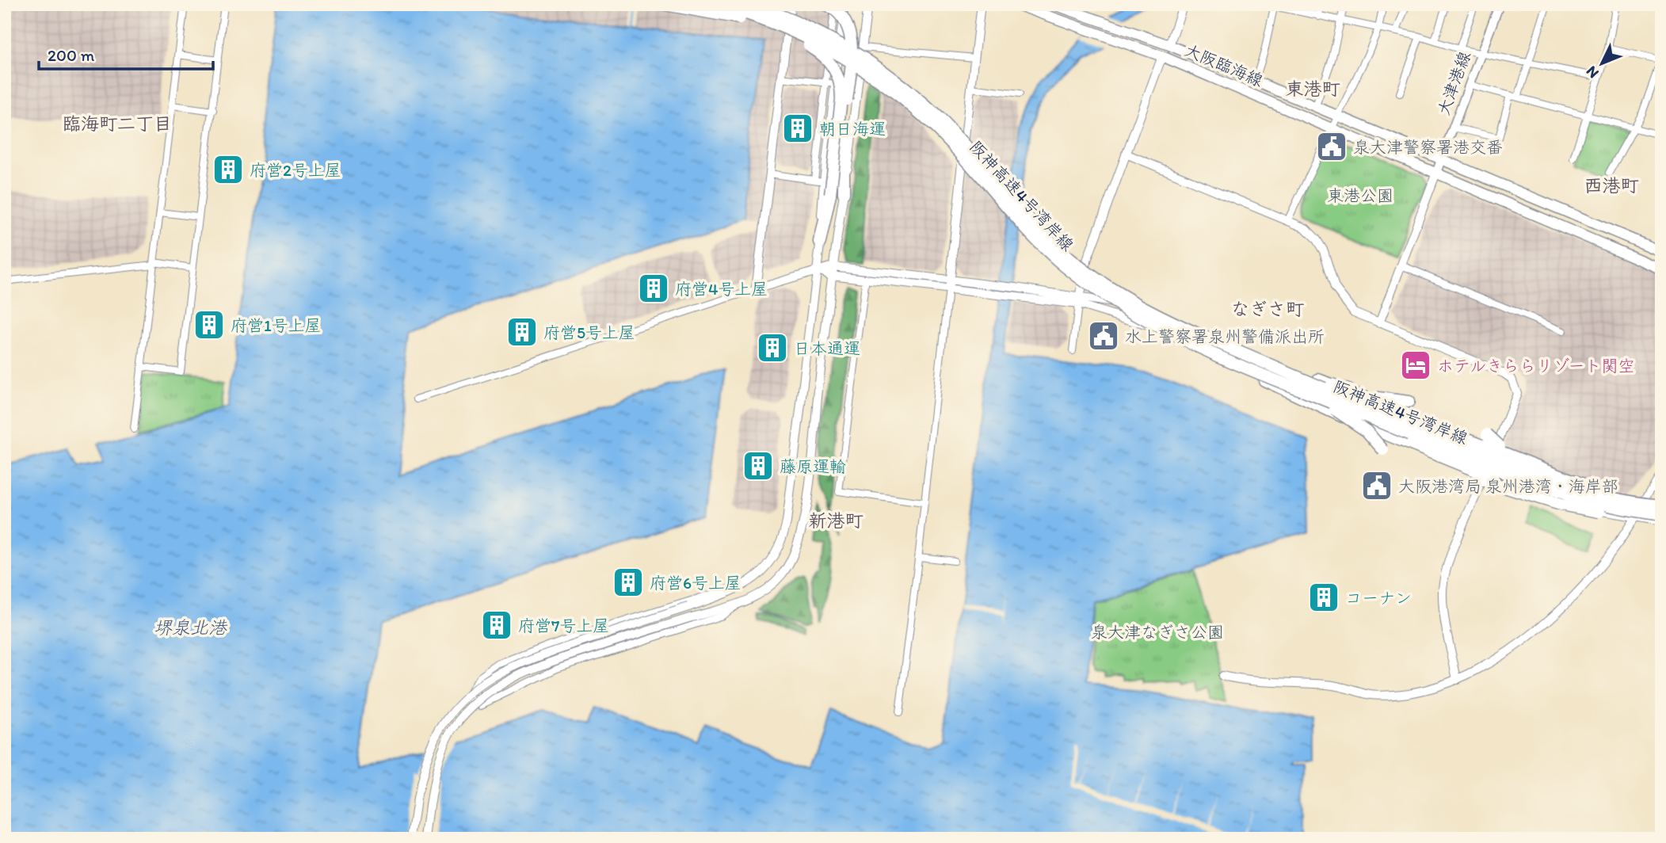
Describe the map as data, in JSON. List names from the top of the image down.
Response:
{
  "streets": {
    "highway": ["阪神高速4号湾岸線"],
    "main road": ["大阪臨海線", "大津港線"]
  },
  "crossings": [
    ["大阪臨海線", "大津港線"]
  ],
  "districts": [
    "東港町",
    "臨海町二丁目",
    "西港町",
    "なぎさ町",
    "新港町"
  ],
  "water": ["堺泉北港"],
  "parks": ["東港公園", "泉大津なぎさ公園"],
  "places": {
    "building": [
      "朝日海運",
      "府営2号上屋",
      "府営4号上屋",
      "府営1号上屋",
      "府営5号上屋",
      "日本通運",
      "藤原運輸",
      "府営6号上屋",
      "コーナン",
      "府営7号上屋"
    ],
    "public building": ["泉大津警察署港交番", "水上警察署泉州警備派出所", "大阪港湾局 泉州港湾・海岸部"],
    "hotel": ["ホテルきららリゾート関空"]
  },
  "scale_bar": "200 m",
  "north": "bottom left"
}
